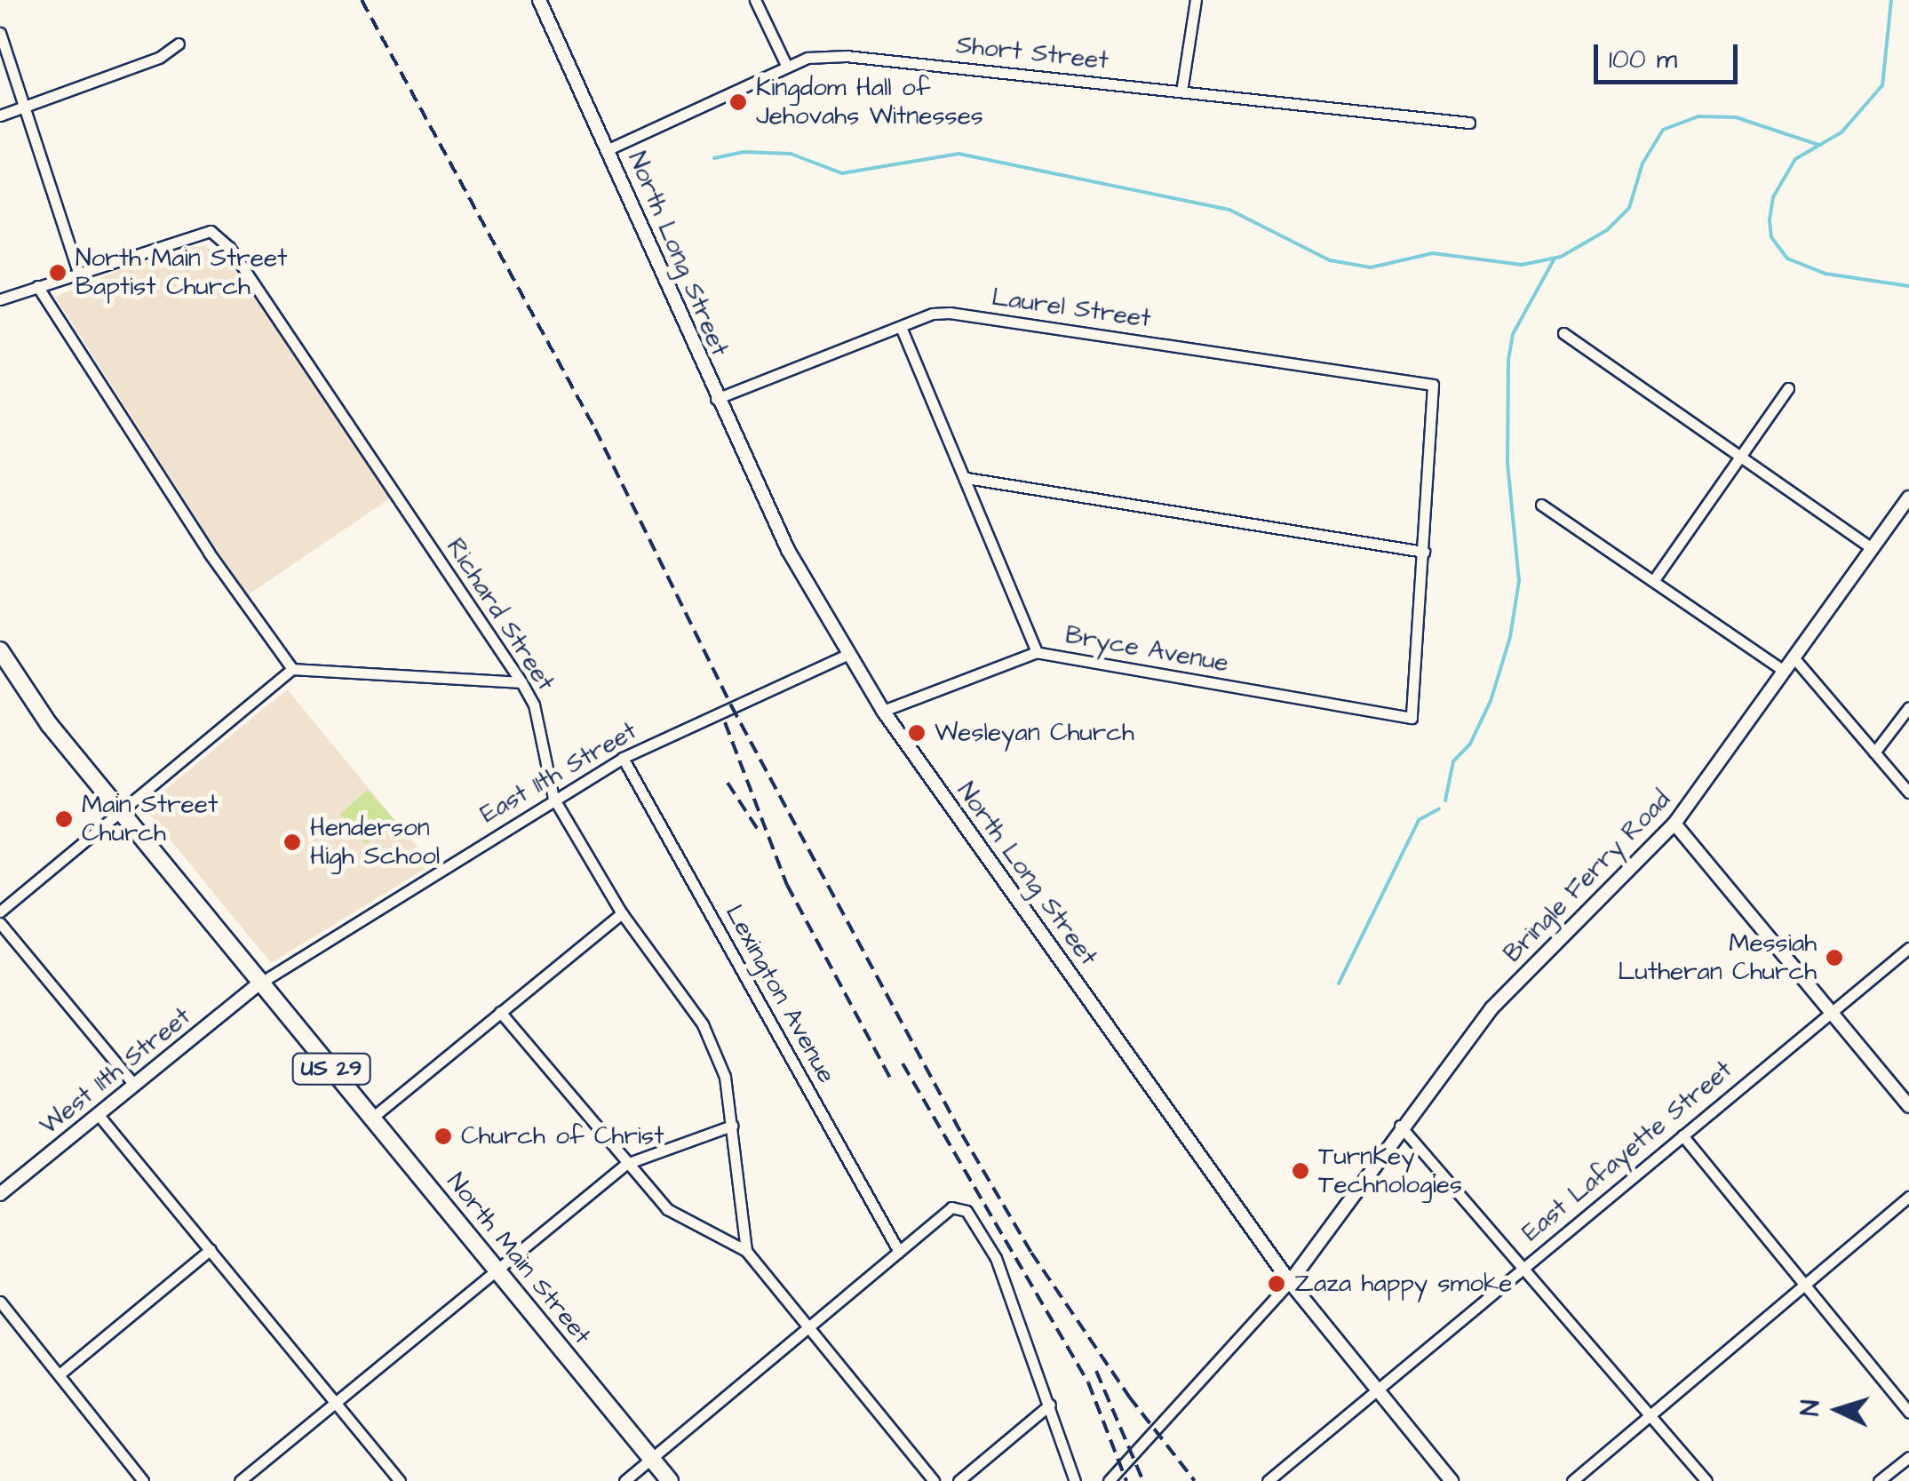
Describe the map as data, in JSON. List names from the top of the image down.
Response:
{
  "streets": {
    "main road": ["US 29", "North Main Street"],
    "street": [
      "Short Street",
      "North Long Street",
      "Laurel Street",
      "Richard Street",
      "Bryce Avenue",
      "East 11th Street",
      "Bringle Ferry Road",
      "Lexington Avenue",
      "West 11th Street",
      "East Lafayette Street"
    ]
  },
  "crossings": [
    ["Short Street", "North Long Street"],
    ["North Long Street", "Laurel Street"],
    ["North Long Street", "Bryce Avenue"],
    ["North Long Street", "East 11th Street"],
    ["North Long Street", "Bringle Ferry Road"],
    ["North Long Street", "East Lafayette Street"],
    ["Laurel Street", "Bryce Avenue"],
    ["Richard Street", "East 11th Street"],
    ["East 11th Street", "Lexington Avenue"],
    ["East 11th Street", "West 11th Street"],
    ["East 11th Street", "North Main Street"],
    ["West 11th Street", "North Main Street"]
  ],
  "places": [
    "Kingdom Hall of Jehovahs Witnesses",
    "North Main Street Baptist Church",
    "Wesleyan Church",
    "Main Street Church",
    "Henderson High School",
    "Messiah Lutheran Church",
    "Church of Christ",
    "TurnKey Technologies",
    "Zaza happy smoke"
  ],
  "scale_bar": "100 m",
  "north": "left"
}
